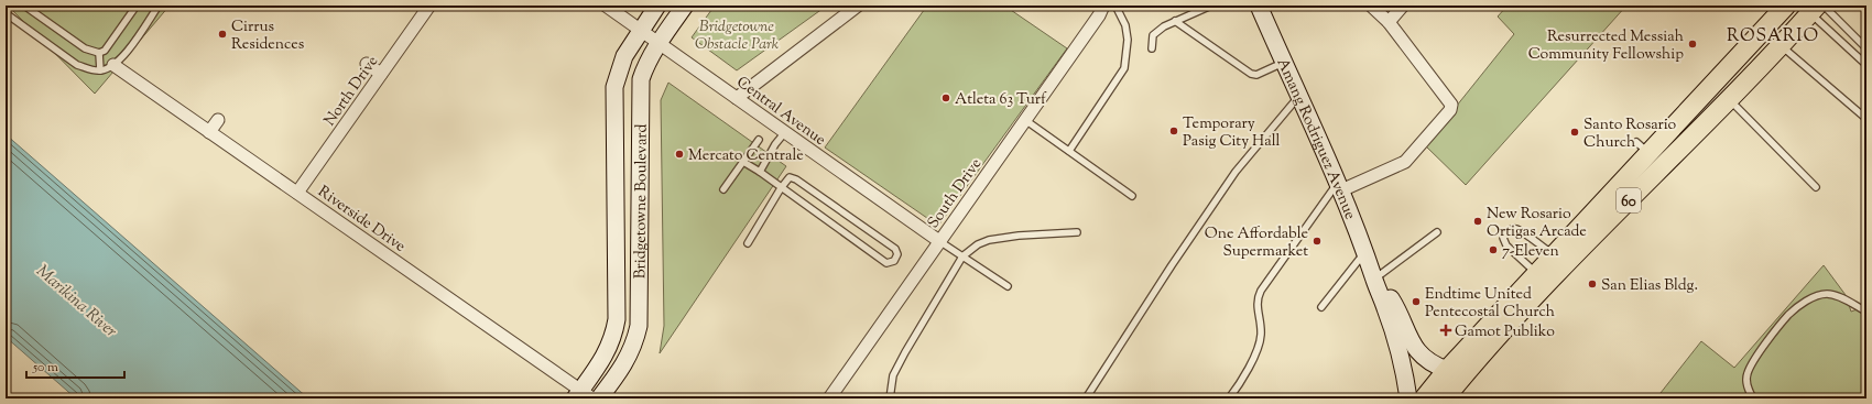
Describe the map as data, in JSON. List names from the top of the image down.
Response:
{
  "streets": {
    "main road": ["60"],
    "street": [
      "North Drive",
      "Central Avenue",
      "Amang Rodriguez Avenue",
      "South Drive",
      "Bridgetowne Boulevard",
      "Riverside Drive"
    ]
  },
  "crossings": [
    ["North Drive", "Riverside Drive"],
    ["Central Avenue", "South Drive"],
    ["Central Avenue", "Bridgetowne Boulevard"],
    ["Amang Rodriguez Avenue", "60"],
    ["Bridgetowne Boulevard", "Riverside Drive"]
  ],
  "districts": ["ROSARIO"],
  "water": ["Marikina River"],
  "parks": ["Bridgetowne Obstacle Park"],
  "places": {
    "other": [
      "Cirrus Residences",
      "Resurrected Messiah Community Fellowship",
      "Atleta 63 Turf",
      "Temporary Pasig City Hall",
      "Santo Rosario Church",
      "Mercato Centrale",
      "New Rosario Ortigas Arcade",
      "One Affordable Supermarket",
      "7-Eleven",
      "San Elias Bldg.",
      "Endtime United Pentecostal Church"
    ],
    "health": ["Gamot Publiko"]
  },
  "scale_bar": "50 m"
}
